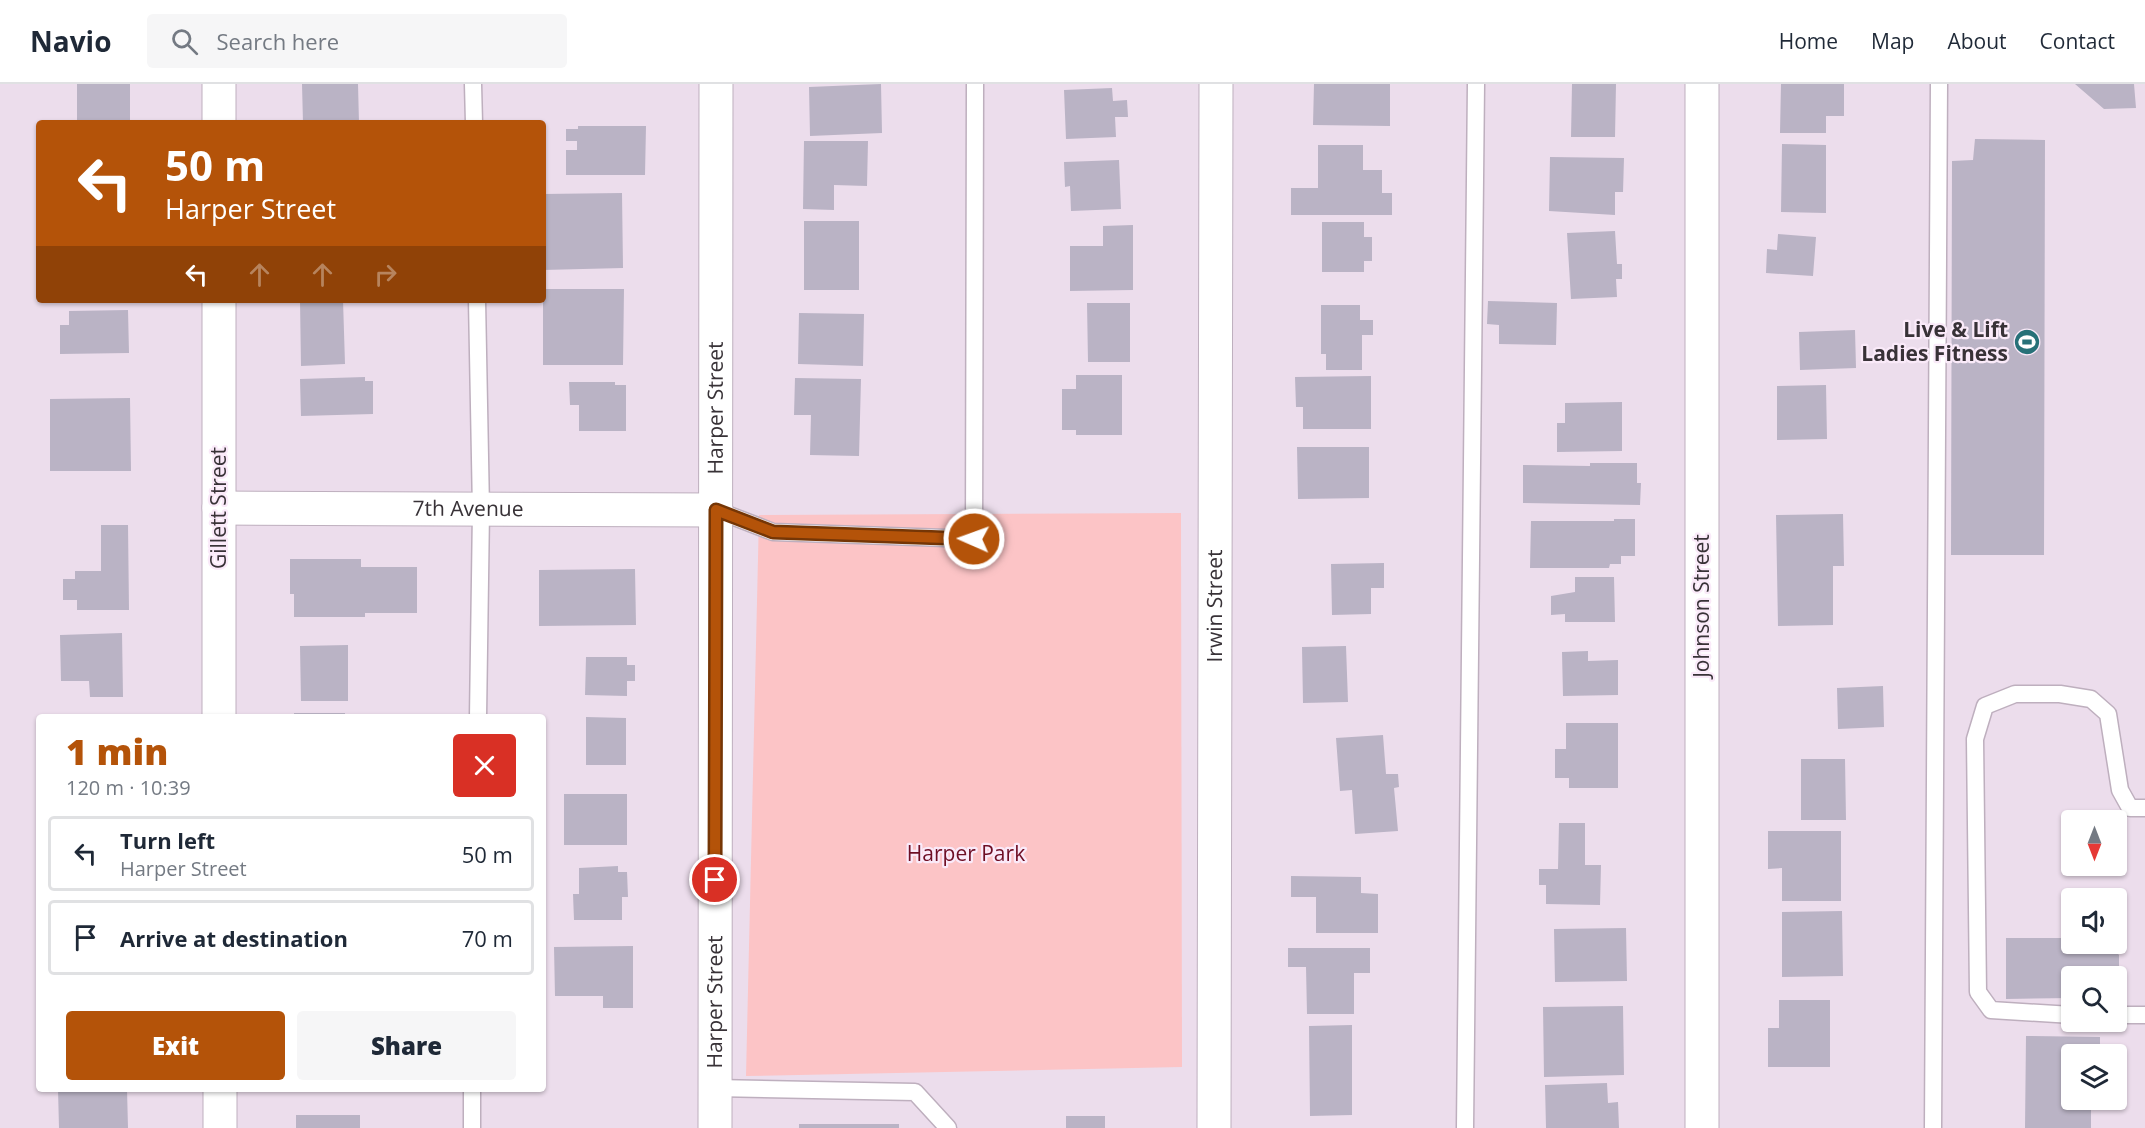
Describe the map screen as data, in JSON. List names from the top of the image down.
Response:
{
  "streets": {
    "street": [
      "Harper Street",
      "Gillett Street",
      "7th Avenue",
      "Irwin Street",
      "Johnson Street"
    ]
  },
  "crossings": [
    ["Harper Street", "7th Avenue"],
    ["Gillett Street", "7th Avenue"]
  ],
  "parks": ["Harper Park"],
  "places": {
    "sports": ["Live & Lift Ladies Fitness"]
  },
  "north": "bottom",
  "page": {
    "header": "Navio",
    "search": "Search here",
    "nav": [
      "Home",
      "Map",
      "About",
      "Contact"
    ],
    "turn": ["50 m", "Harper Street"],
    "heading": ["1 min", "120 m · 10:39"],
    "list": [
      {
        "name": "Turn left",
        "note": "Harper Street",
        "value": "50 m"
      },
      {
        "name": "Arrive at destination",
        "value": "70 m"
      }
    ],
    "buttons": ["Exit", "Share"]
  }
}
